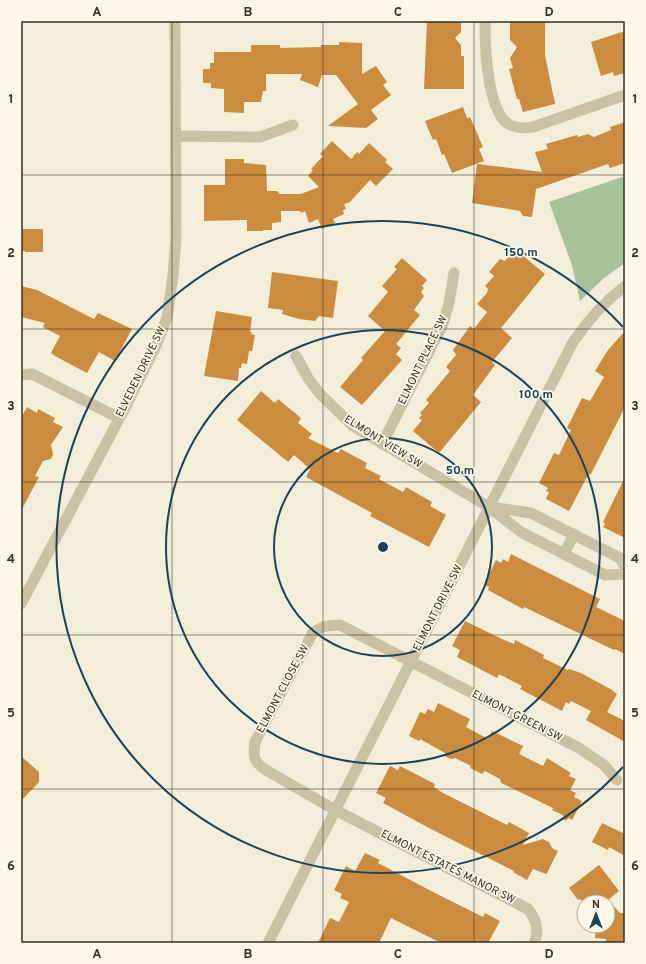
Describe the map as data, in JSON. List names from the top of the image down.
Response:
{
  "streets": {
    "street": [
      "ELMONT PLACE SW",
      "ELVEDEN DRIVE SW",
      "ELMONT VIEW SW",
      "ELMONT DRIVE SW",
      "ELMONT CLOSE SW",
      "ELMONT GREEN SW",
      "ELMONT ESTATES MANOR SW"
    ]
  },
  "crossings": [
    ["ELMONT PLACE SW", "ELMONT VIEW SW"],
    ["ELMONT VIEW SW", "ELMONT DRIVE SW"],
    ["ELMONT DRIVE SW", "ELMONT CLOSE SW"],
    ["ELMONT DRIVE SW", "ELMONT GREEN SW"],
    ["ELMONT DRIVE SW", "ELMONT ESTATES MANOR SW"],
    ["ELMONT CLOSE SW", "ELMONT GREEN SW"],
    ["ELMONT CLOSE SW", "ELMONT ESTATES MANOR SW"]
  ],
  "north": "top",
  "grid": {
    "columns": [
      "A",
      "B",
      "C",
      "D"
    ],
    "rows": [
      "1",
      "2",
      "3",
      "4",
      "5",
      "6"
    ]
  },
  "rings": ["150 m", "100 m", "50 m"]
}
